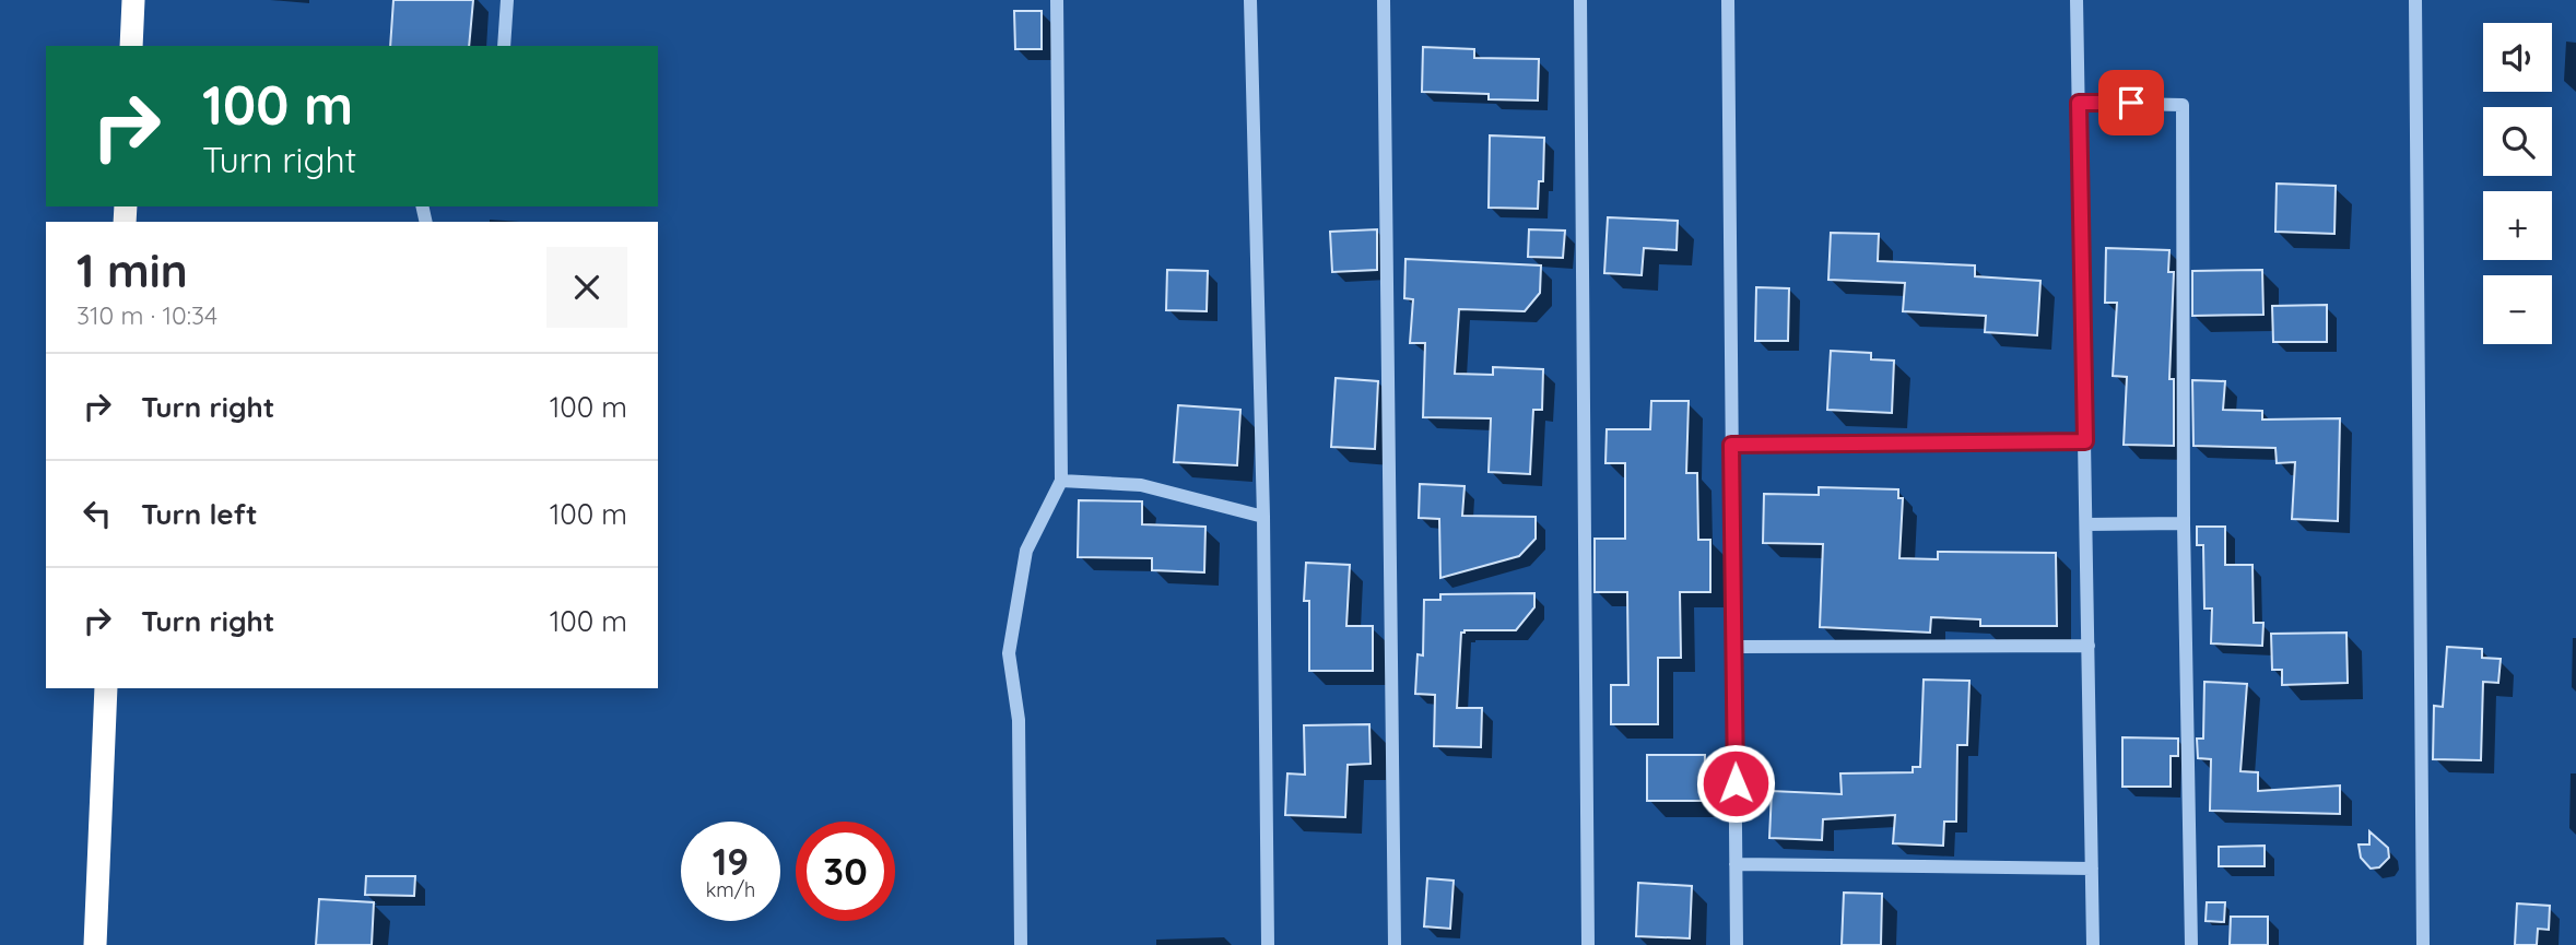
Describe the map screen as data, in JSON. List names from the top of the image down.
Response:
{
  "page": {
    "map_buttons": ["+", "−"],
    "turn": ["100 m", "Turn right"],
    "heading": ["1 min", "310 m · 10:34"],
    "list": [
      {
        "name": "Turn right",
        "value": "100 m"
      },
      {
        "name": "Turn left",
        "value": "100 m"
      },
      {
        "name": "Turn right",
        "value": "100 m"
      }
    ],
    "speed": "19 km/h",
    "limit": "30"
  }
}
